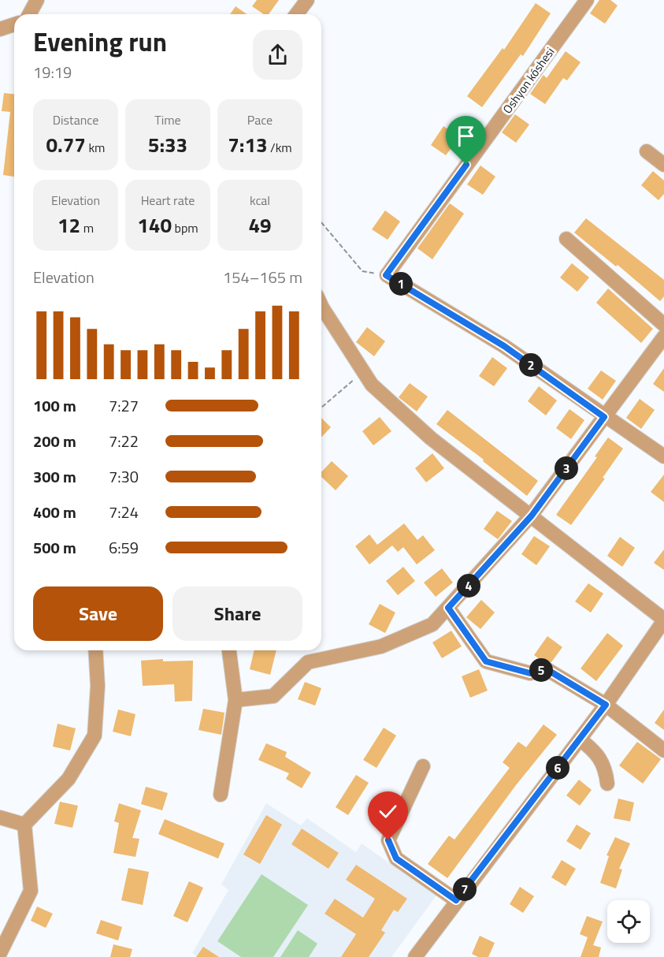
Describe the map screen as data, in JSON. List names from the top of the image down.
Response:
{
  "streets": {
    "street": ["Oshyon kóshesi"]
  },
  "page": {
    "heading": ["Evening run", "19:19"],
    "stats": [
      ["Distance", "0.77 km"],
      ["Time", "5:33"],
      ["Pace", "7:13 /km"],
      ["Elevation", "12 m"],
      ["Heart rate", "140 bpm"],
      ["kcal", "49"]
    ],
    "chart": ["Elevation", "154–165 m"],
    "pins": [
      "1",
      "2",
      "3",
      "4",
      "5",
      "6",
      "7"
    ],
    "list": [
      {
        "name": "100 m",
        "note": "7:27"
      },
      {
        "name": "200 m",
        "note": "7:22"
      },
      {
        "name": "300 m",
        "note": "7:30"
      },
      {
        "name": "400 m",
        "note": "7:24"
      },
      {
        "name": "500 m",
        "note": "6:59"
      }
    ],
    "buttons": ["Save", "Share"]
  }
}
